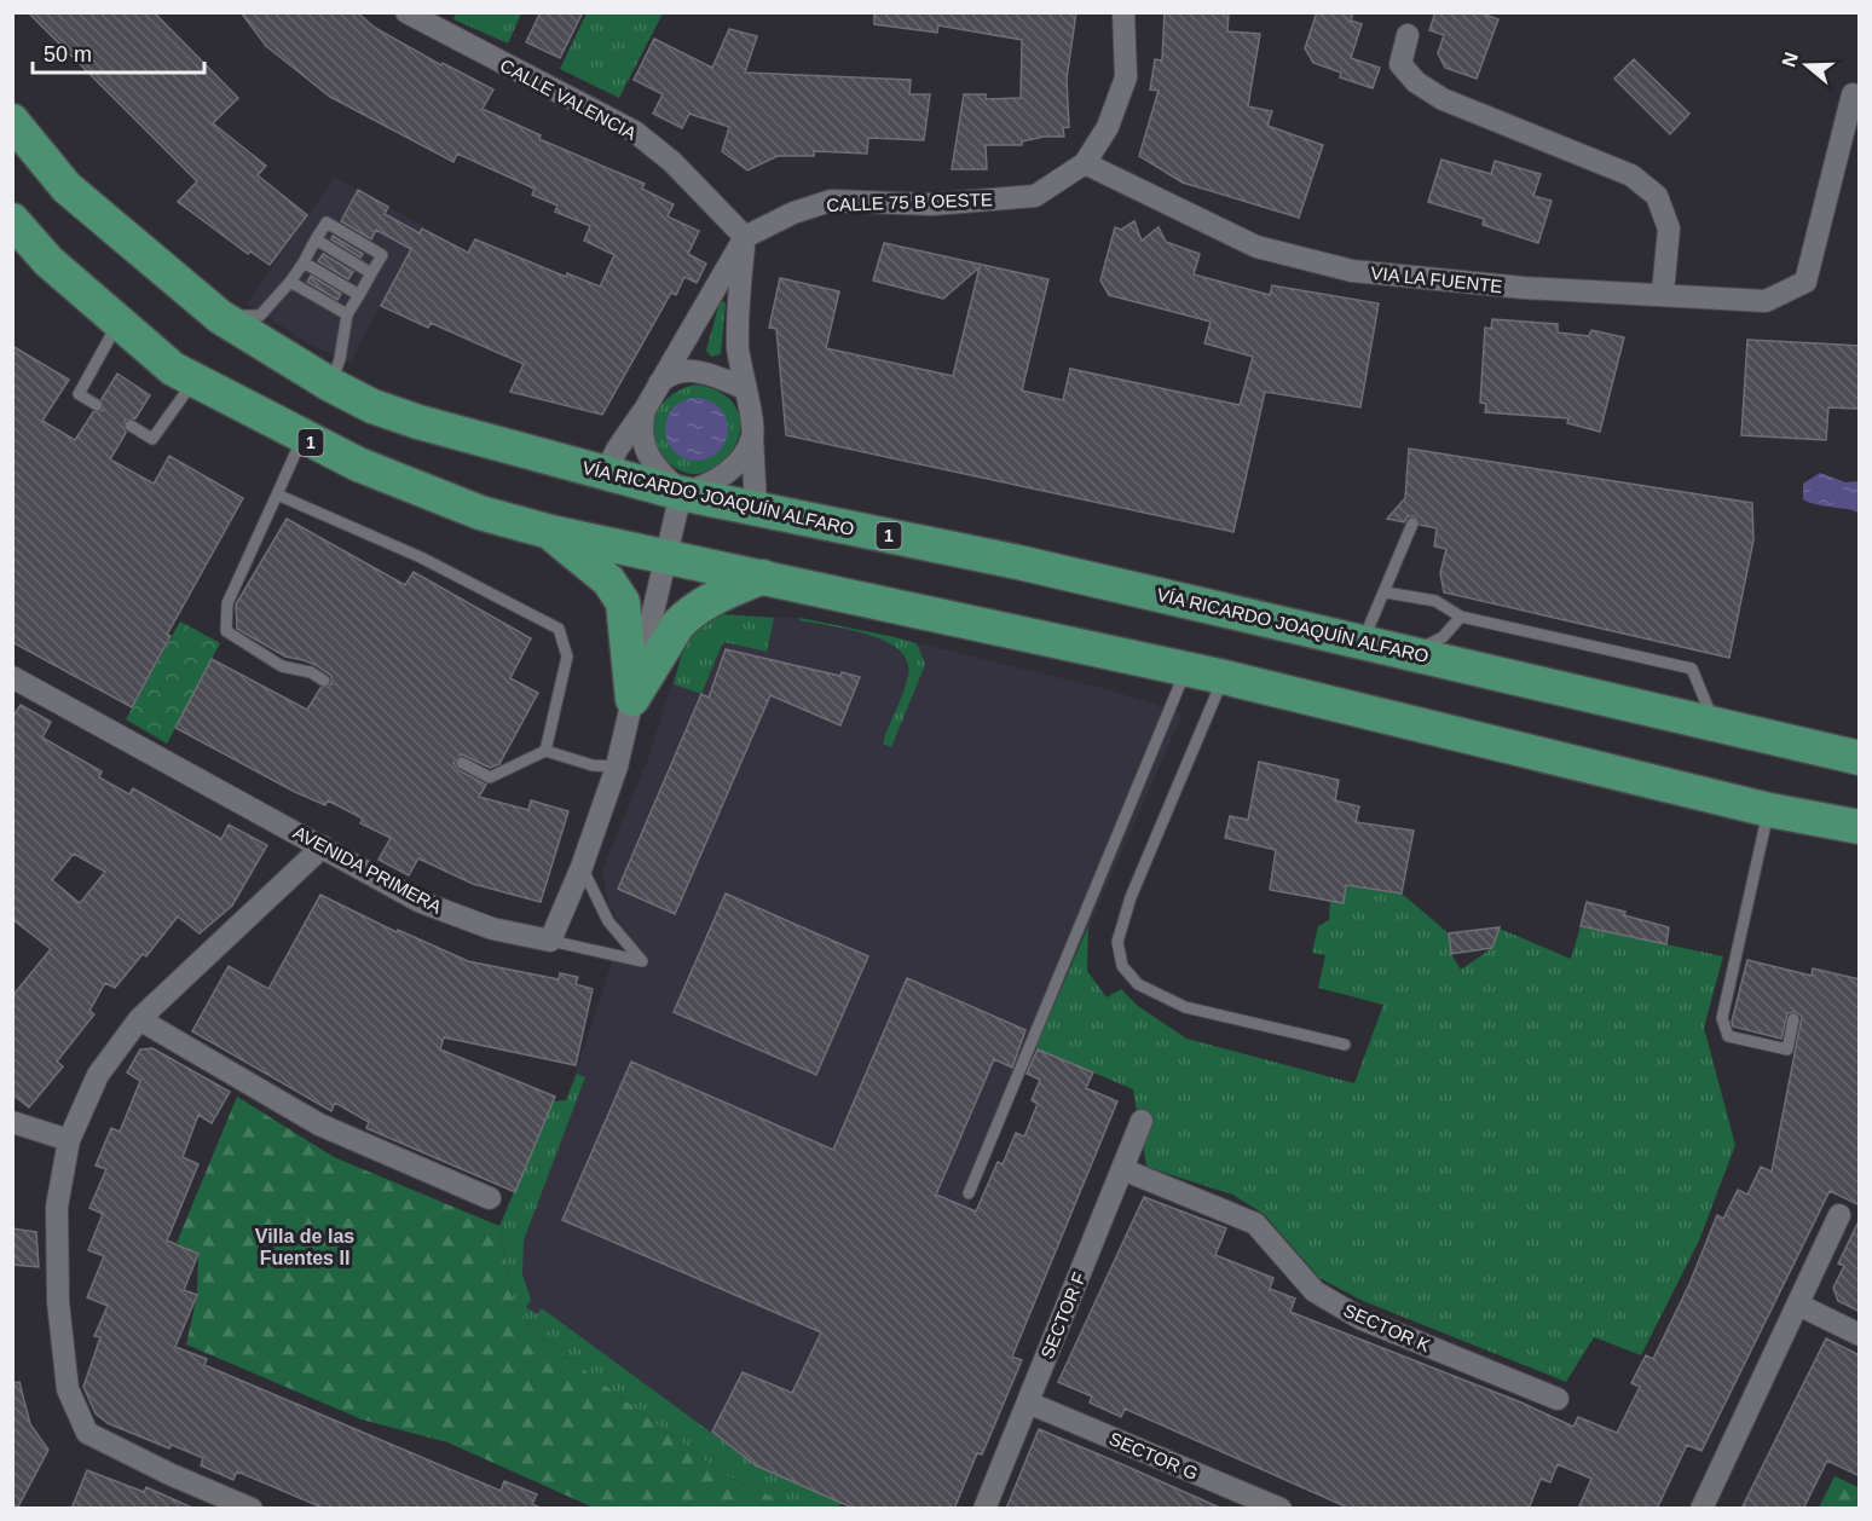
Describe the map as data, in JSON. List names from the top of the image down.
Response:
{
  "streets": {
    "main road": ["1", "VÍA RICARDO JOAQUÍN ALFARO"],
    "street": [
      "CALLE VALENCIA",
      "CALLE 75 B OESTE",
      "VIA LA FUENTE",
      "AVENIDA PRIMERA",
      "SECTOR F",
      "SECTOR K",
      "SECTOR G"
    ]
  },
  "crossings": [
    ["CALLE VALENCIA", "CALLE 75 B OESTE"],
    ["CALLE 75 B OESTE", "VIA LA FUENTE"],
    ["SECTOR F", "SECTOR K"],
    ["SECTOR F", "SECTOR G"]
  ],
  "districts": ["Villa de las Fuentes II"],
  "scale_bar": "50 m",
  "north": "left"
}
